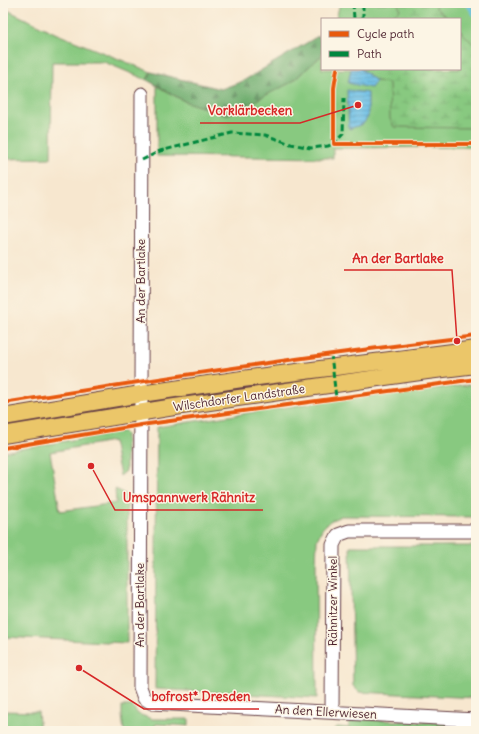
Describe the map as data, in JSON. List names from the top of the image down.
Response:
{
  "streets": {
    "main road": ["Wilschdorfer Landstraße"],
    "street": ["An der Bartlake", "Rähnitzer Winkel", "An den Ellerwiesen"]
  },
  "crossings": [
    ["An der Bartlake", "Wilschdorfer Landstraße"],
    ["An der Bartlake", "An den Ellerwiesen"],
    ["Rähnitzer Winkel", "An den Ellerwiesen"]
  ],
  "places": [
    "Vorklärbecken",
    "An der Bartlake",
    "Umspannwerk Rähnitz",
    "bofrost* Dresden"
  ],
  "legend": ["Cycle path", "Path"]
}
